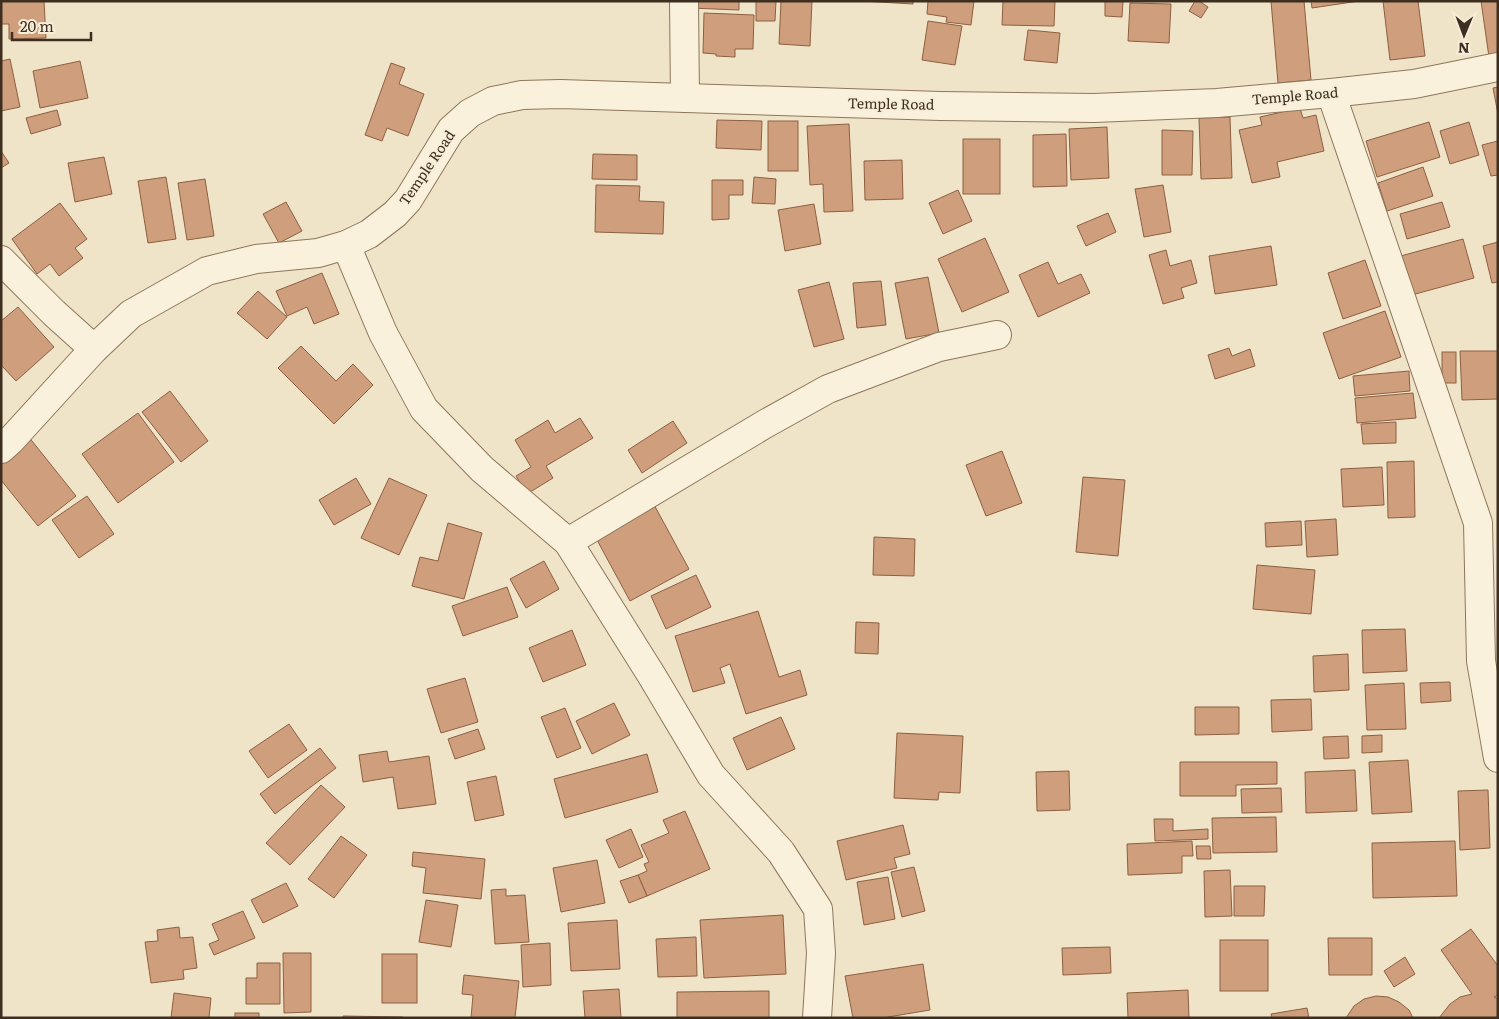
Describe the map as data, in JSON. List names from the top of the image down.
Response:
{
  "streets": {
    "street": ["Temple Road"]
  },
  "scale_bar": "20 m",
  "north": "bottom"
}
